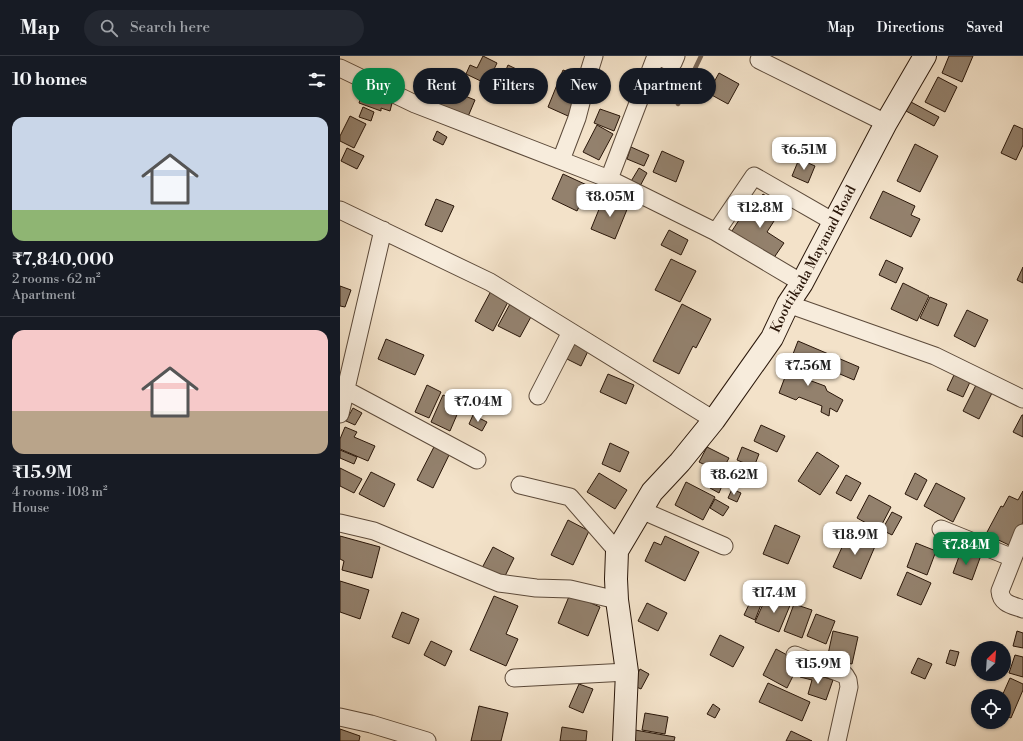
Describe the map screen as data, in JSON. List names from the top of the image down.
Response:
{
  "streets": {
    "main road": ["Koottikada Mayanad Road"]
  },
  "north": "top right",
  "page": {
    "header": "Map",
    "search": "Search here",
    "nav": ["Map", "Directions", "Saved"],
    "heading": "10 homes",
    "chip": [
      "Buy",
      "Rent",
      "Filters",
      "New",
      "Apartment"
    ],
    "list": [
      {
        "name": "₹7,840,000",
        "note": "2 rooms · 62 m² · Apartment"
      },
      {
        "name": "₹15.9M",
        "note": "4 rooms · 108 m² · House"
      }
    ],
    "price": [
      "₹6.51M",
      "₹8.05M",
      "₹12.8M",
      "₹7.56M",
      "₹7.04M",
      "₹8.62M",
      "₹18.9M",
      "₹7.84M",
      "₹17.4M",
      "₹15.9M"
    ]
  }
}
